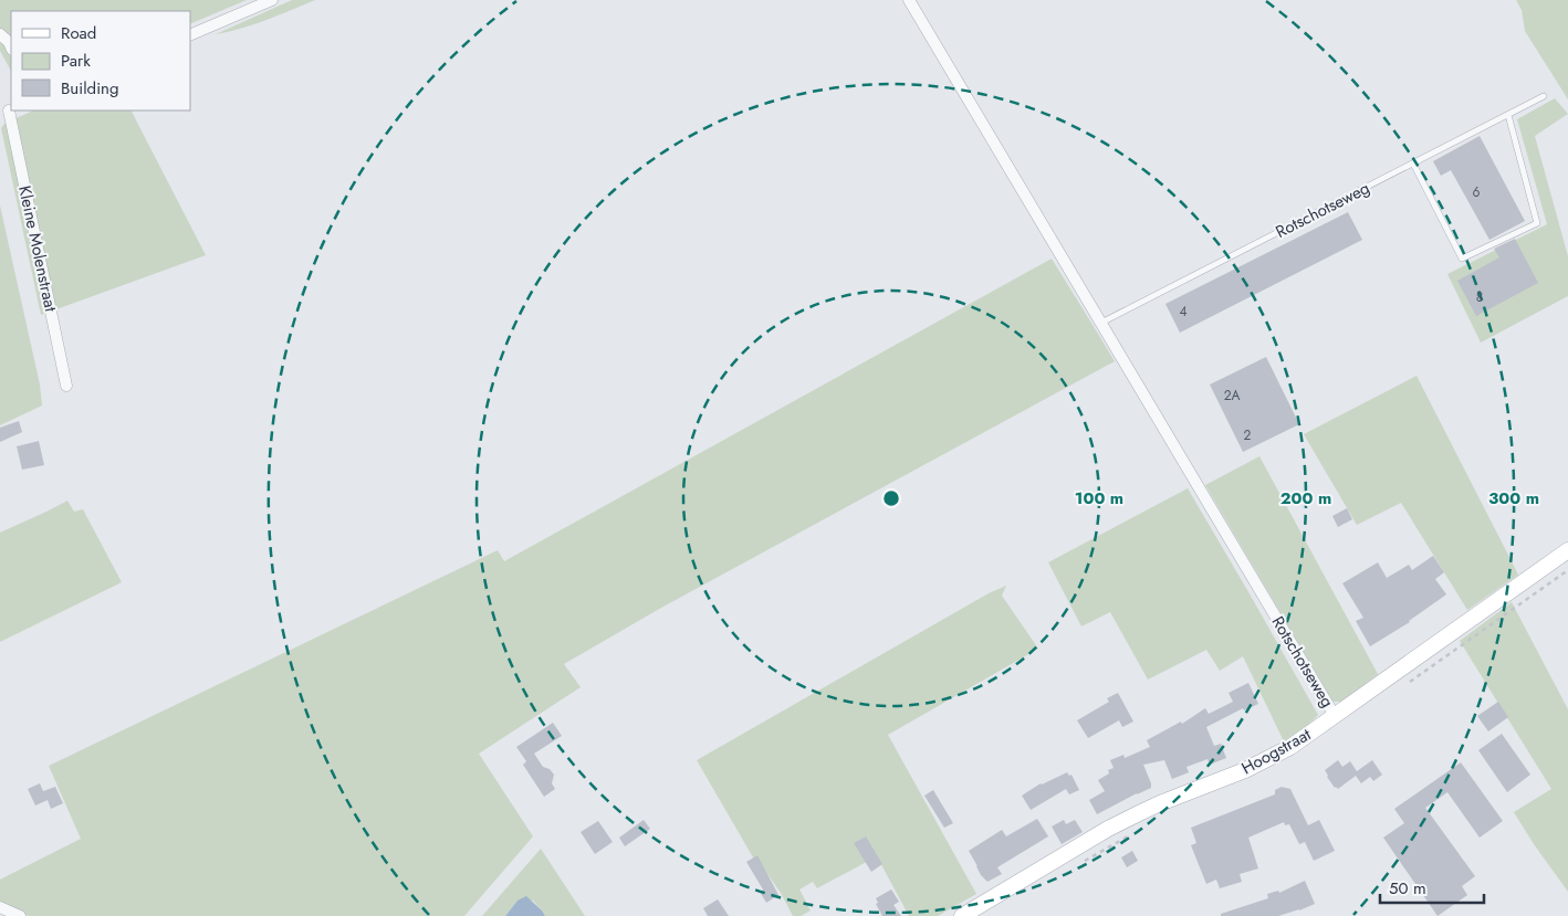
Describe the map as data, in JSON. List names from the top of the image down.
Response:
{
  "streets": {
    "street": ["Rotschotseweg", "Kleine Molenstraat", "Hoogstraat"]
  },
  "crossings": [
    ["Rotschotseweg", "Hoogstraat"]
  ],
  "house_numbers": [
    "6",
    "8",
    "4",
    "2A",
    "2"
  ],
  "legend": ["Road", "Park", "Building"],
  "scale_bar": "50 m",
  "rings": ["100 m", "200 m", "300 m"]
}
